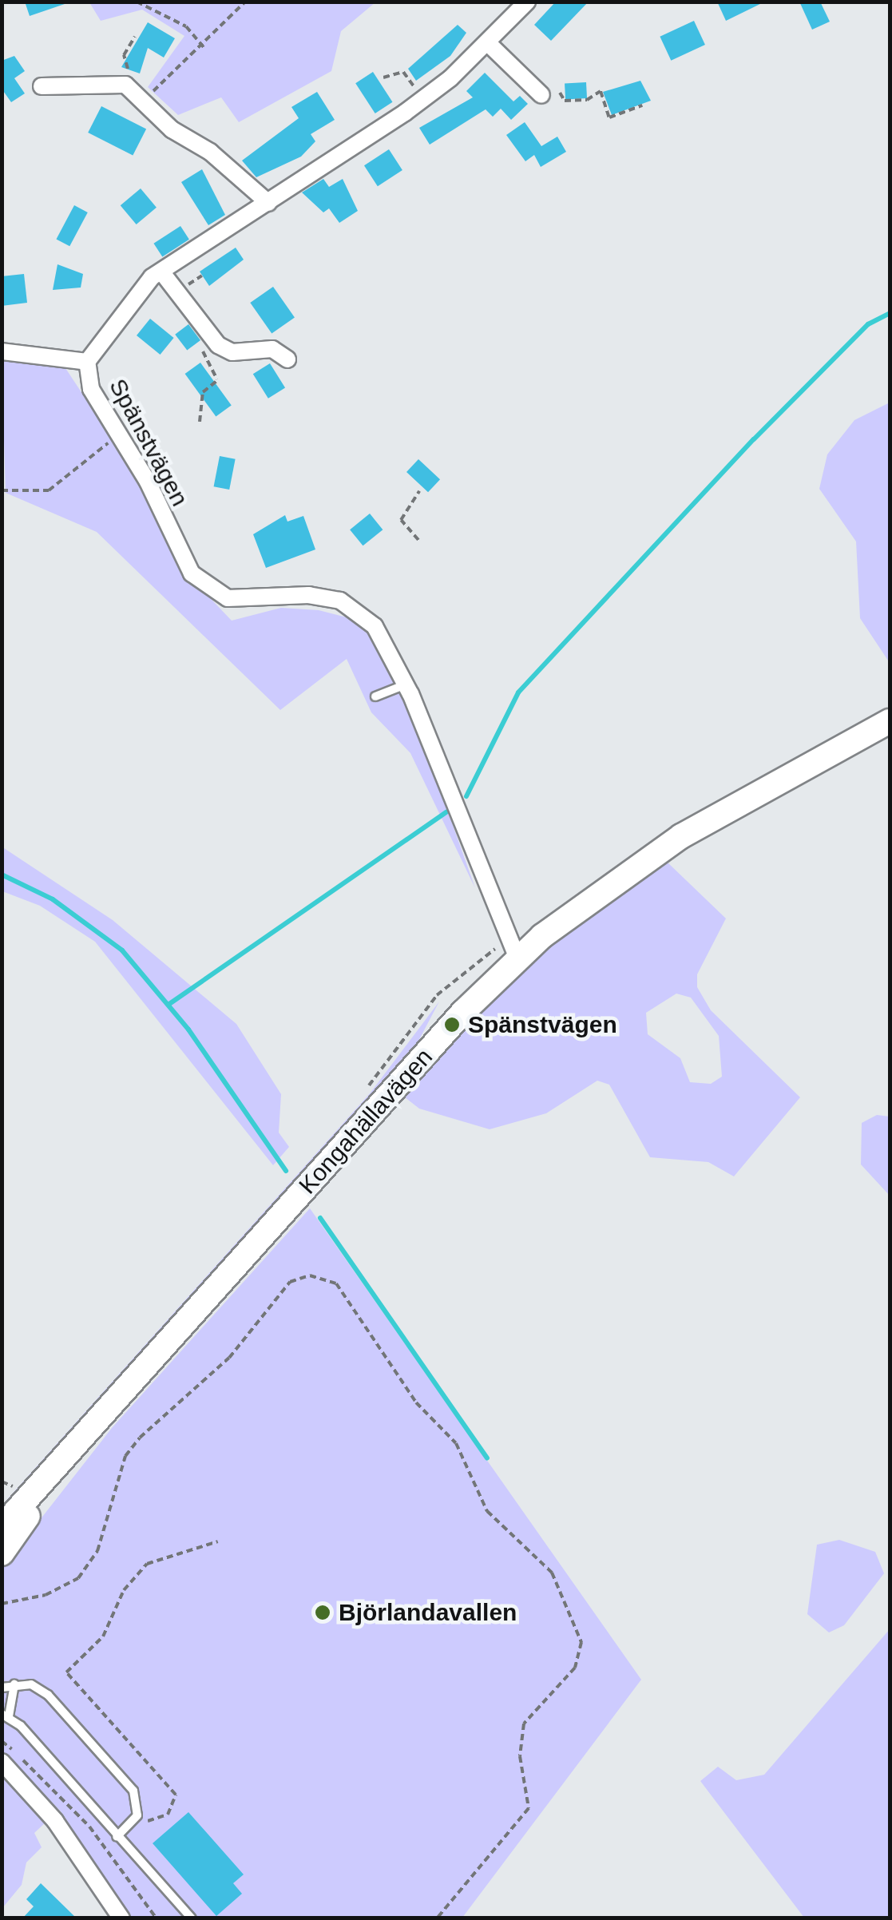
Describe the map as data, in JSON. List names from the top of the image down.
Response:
{
  "streets": {
    "street": ["Spänstvägen", "Kongahällavägen"]
  },
  "crossings": [
    ["Spänstvägen", "Kongahällavägen"]
  ],
  "places": ["Spänstvägen", "Björlandavallen"]
}
